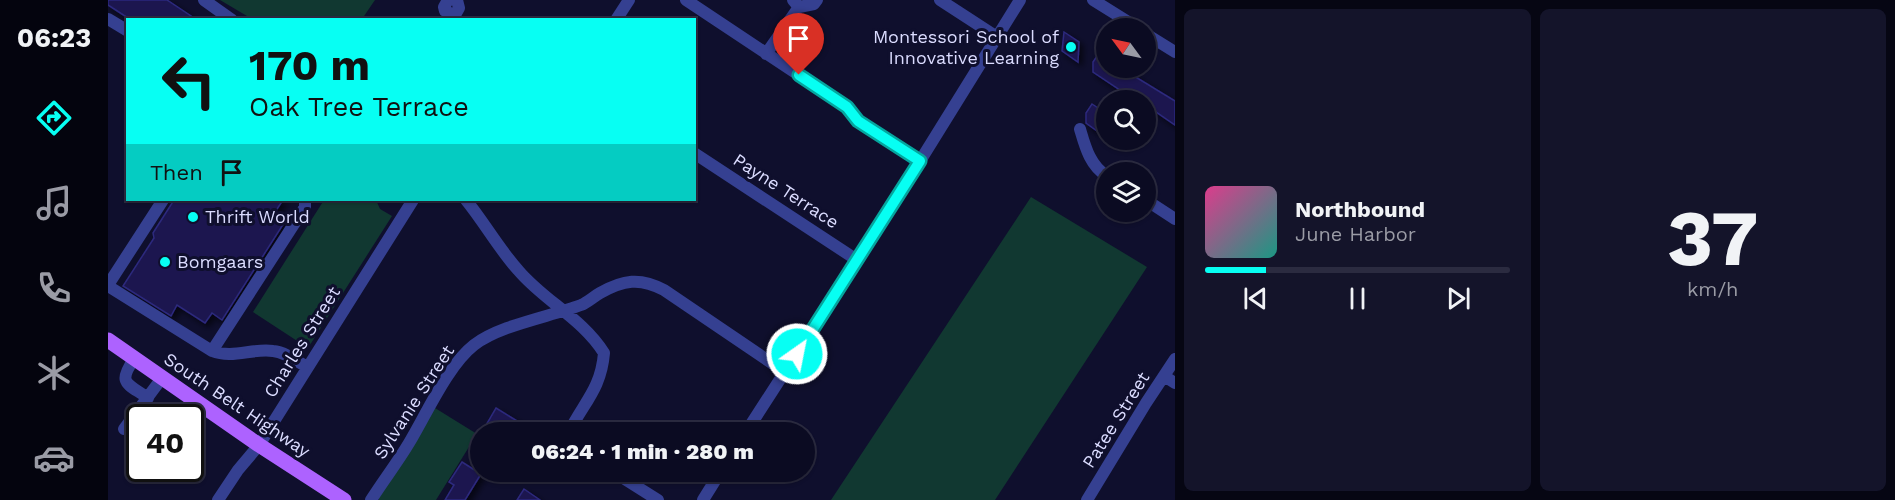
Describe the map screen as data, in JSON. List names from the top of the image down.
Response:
{
  "streets": {
    "main road": ["South Belt Highway"],
    "street": [
      "Payne Terrace",
      "Charles Street",
      "Sylvanie Street",
      "Patee Street"
    ]
  },
  "crossings": [
    ["Charles Street", "South Belt Highway"]
  ],
  "places": ["Montessori School of Innovative Learning", "Thrift World", "Bomgaars"],
  "north": "top left",
  "page": {
    "tabs": "06:23",
    "tile": ["37", "km/h"],
    "turn": ["170 m", "Oak Tree Terrace"],
    "then": "Then",
    "song": ["Northbound", "June Harbor"],
    "limit": "40",
    "trip": "06:24 · 1 min · 280 m"
  }
}
